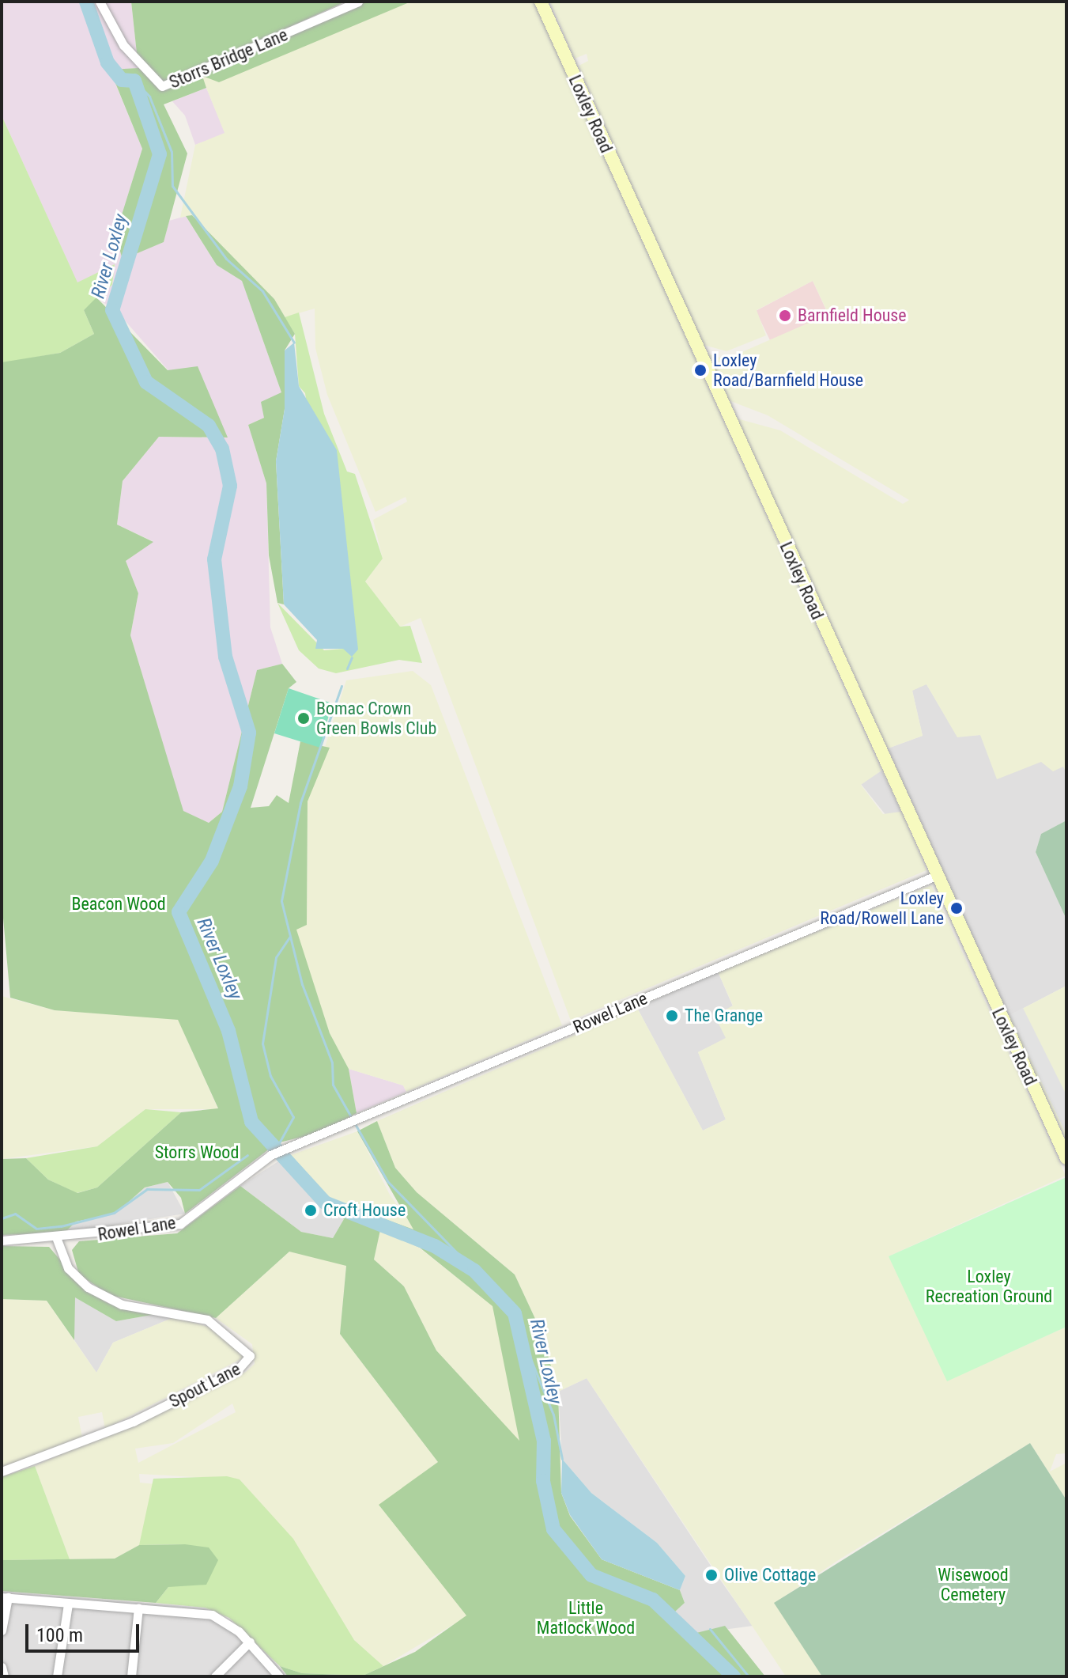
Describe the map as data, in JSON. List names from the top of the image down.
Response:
{
  "streets": {
    "main road": ["Loxley Road"],
    "street": ["Storrs Bridge Lane", "Rowel Lane", "Spout Lane"]
  },
  "crossings": [
    ["Loxley Road", "Rowel Lane"],
    ["Rowel Lane", "Spout Lane"]
  ],
  "water": ["River Loxley"],
  "parks": [
    "Beacon Wood",
    "Storrs Wood",
    "Loxley Recreation Ground",
    "Wisewood Cemetery",
    "Little Matlock Wood"
  ],
  "places": [
    "Barnfield House",
    "Loxley Road/Barnfield House",
    "Bomac Crown Green Bowls Club",
    "Loxley Road/Rowell Lane",
    "The Grange",
    "Croft House",
    "Olive Cottage"
  ],
  "scale_bar": "100 m"
}
